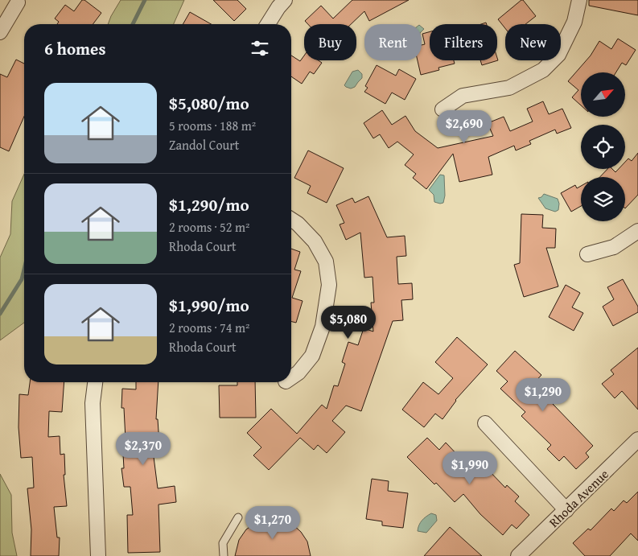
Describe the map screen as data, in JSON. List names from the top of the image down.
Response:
{
  "streets": {
    "street": ["Rhoda Avenue"]
  },
  "north": "top right",
  "page": {
    "chip": [
      "Buy",
      "Rent",
      "Filters",
      "New"
    ],
    "heading": "6 homes",
    "list": [
      {
        "name": "$5,080/mo",
        "note": "5 rooms · 188 m² · Zandol Court"
      },
      {
        "name": "$1,290/mo",
        "note": "2 rooms · 52 m² · Rhoda Court"
      },
      {
        "name": "$1,990/mo",
        "note": "2 rooms · 74 m² · Rhoda Court"
      }
    ],
    "price": [
      "$2,690",
      "$5,080",
      "$1,290",
      "$2,370",
      "$1,990",
      "$1,270"
    ]
  }
}
